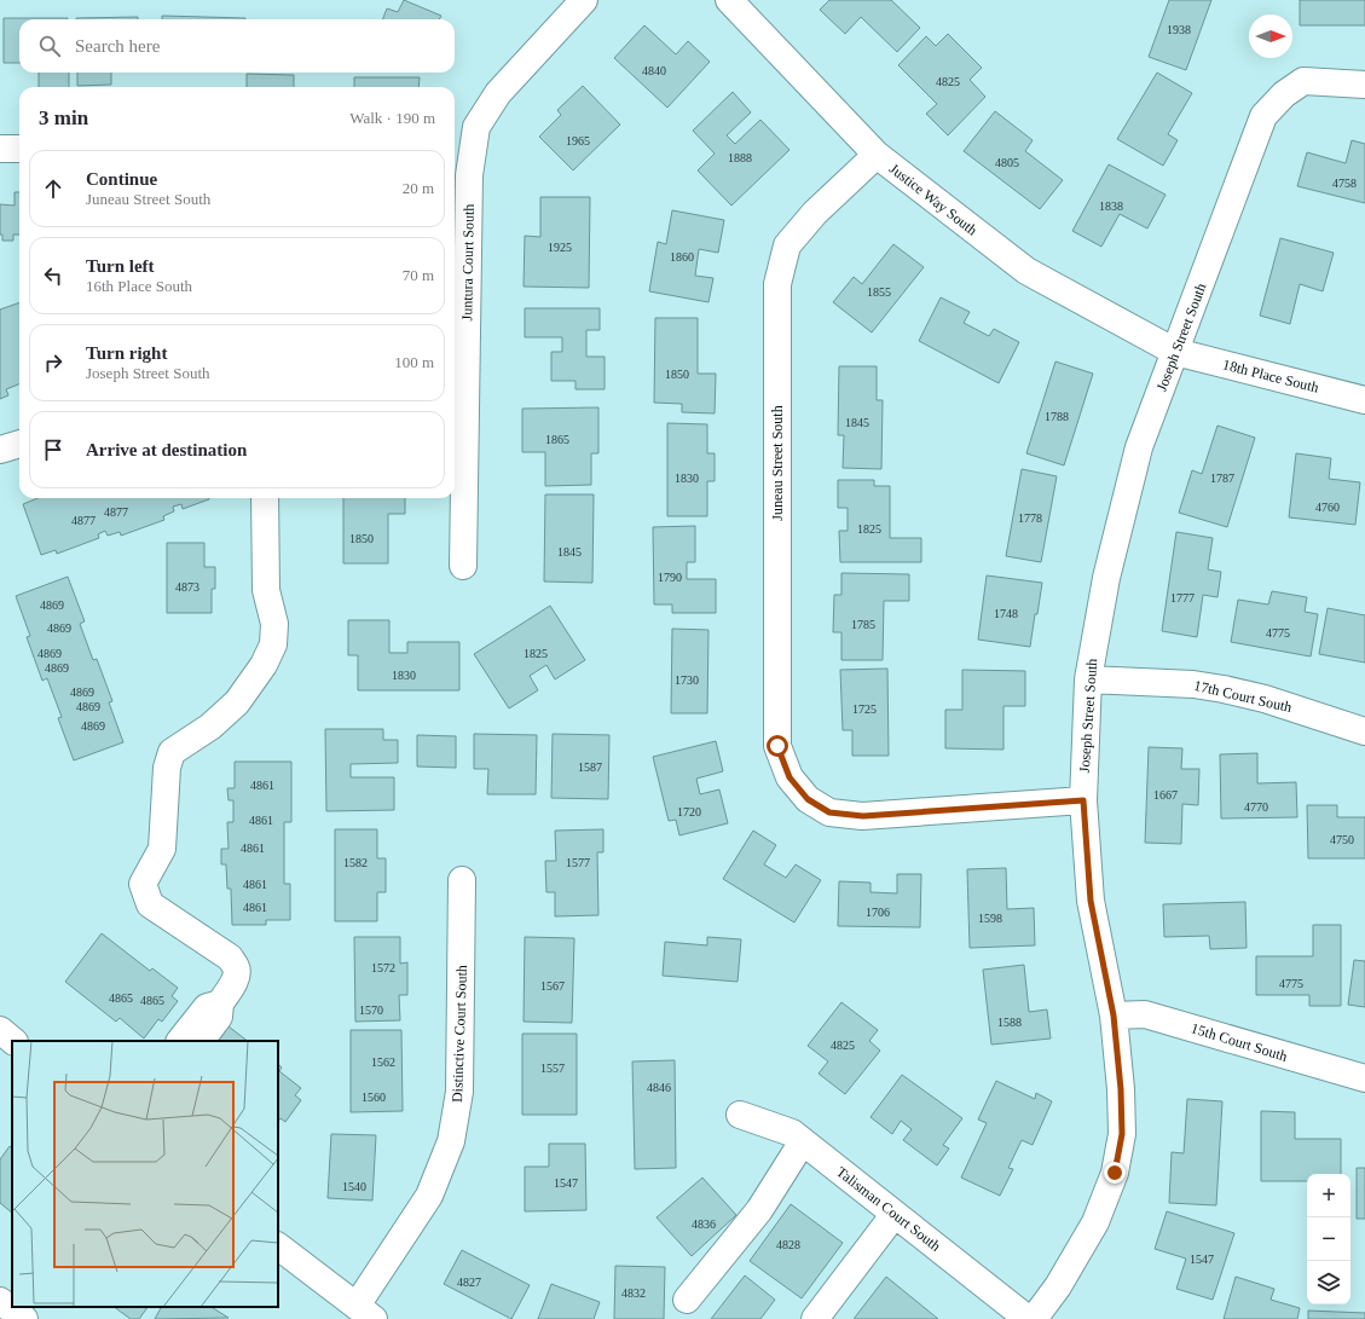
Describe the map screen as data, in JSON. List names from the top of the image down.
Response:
{
  "streets": {
    "street": [
      "Justice Way South",
      "Juntura Court South",
      "Joseph Street South",
      "18th Place South",
      "Juneau Street South",
      "17th Court South",
      "Distinctive Court South",
      "15th Court South",
      "Talisman Court South"
    ]
  },
  "crossings": [
    ["Justice Way South", "Joseph Street South"],
    ["Justice Way South", "18th Place South"],
    ["Justice Way South", "Juneau Street South"],
    ["Joseph Street South", "18th Place South"],
    ["Joseph Street South", "Juneau Street South"],
    ["Joseph Street South", "17th Court South"],
    ["Joseph Street South", "15th Court South"]
  ],
  "house_numbers": [
    "1938",
    "4840",
    "4825",
    "1965",
    "1888",
    "4805",
    "4758",
    "1838",
    "1925",
    "1860",
    "1855",
    "1850",
    "1788",
    "1845",
    "1865",
    "1830",
    "1787",
    "4760",
    "4877",
    "1778",
    "4877",
    "1825",
    "1850",
    "1845",
    "1790",
    "4873",
    "1777",
    "4869",
    "1748",
    "1785",
    "4869",
    "4775",
    "4869",
    "1825",
    "4869",
    "1830",
    "1730",
    "4869",
    "4869",
    "1725",
    "4869",
    "1587",
    "4861",
    "1667",
    "4770",
    "1720",
    "4861",
    "4750",
    "4861",
    "1582",
    "1577",
    "4861",
    "4861",
    "1706",
    "1598",
    "1572",
    "4775",
    "1567",
    "4865",
    "4865",
    "1570",
    "1588",
    "4825",
    "1562",
    "1557",
    "4846",
    "1560",
    "1547",
    "1540",
    "4836",
    "4828",
    "1547",
    "4827",
    "4832"
  ],
  "north": "right",
  "page": {
    "search": "Search here",
    "heading": ["3 min", "Walk · 190 m"],
    "list": [
      ["Continue", "Juneau Street South", "20 m"],
      ["Turn left", "16th Place South", "70 m"],
      ["Turn right", "Joseph Street South", "100 m"],
      "Arrive at destination"
    ],
    "map_buttons": ["+", "−"]
  }
}
